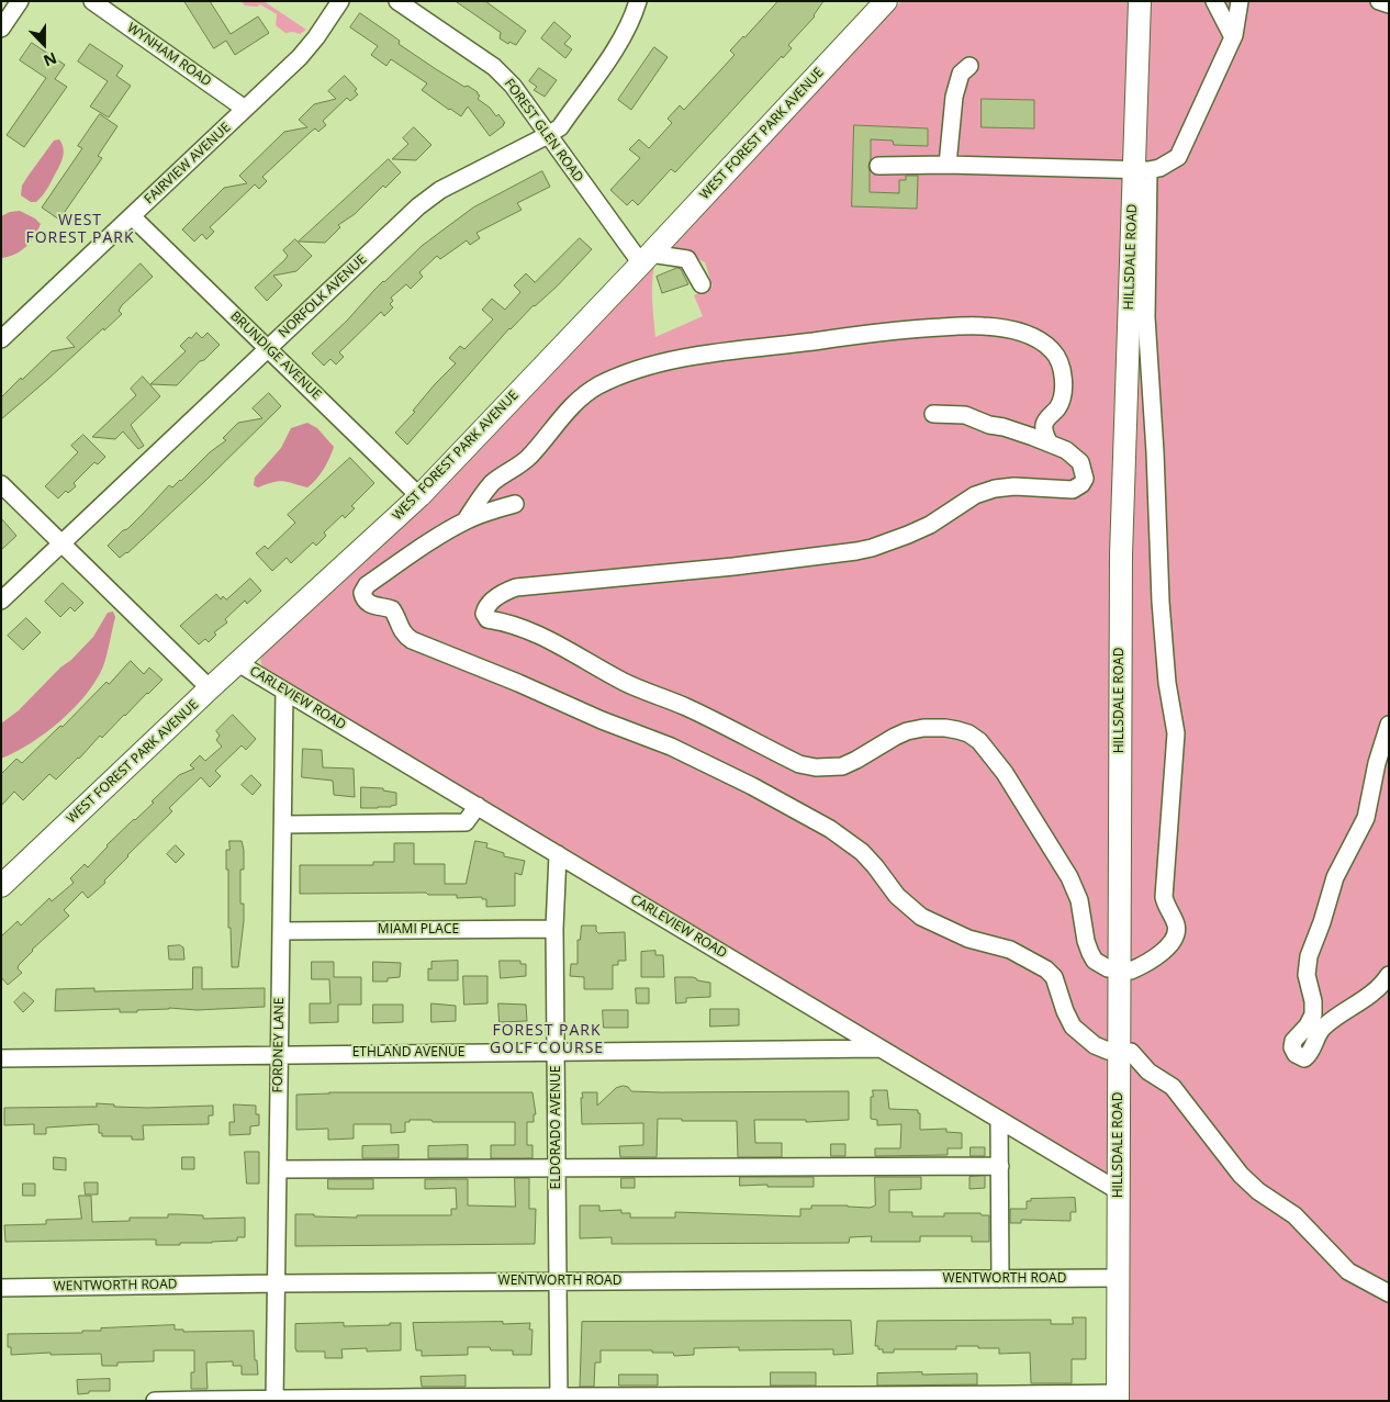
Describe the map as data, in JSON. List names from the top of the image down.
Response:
{
  "streets": {
    "main road": ["WEST FOREST PARK AVENUE", "HILLSDALE ROAD"],
    "street": [
      "WYNHAM ROAD",
      "FOREST GLEN ROAD",
      "FAIRVIEW AVENUE",
      "NORFOLK AVENUE",
      "BRUNDIGE AVENUE",
      "CARLEVIEW ROAD",
      "MIAMI PLACE",
      "FORDNEY LANE",
      "ETHLAND AVENUE",
      "ELDORADO AVENUE",
      "WENTWORTH ROAD"
    ]
  },
  "crossings": [
    ["WYNHAM ROAD", "FAIRVIEW AVENUE"],
    ["FOREST GLEN ROAD", "WEST FOREST PARK AVENUE"],
    ["FOREST GLEN ROAD", "NORFOLK AVENUE"],
    ["WEST FOREST PARK AVENUE", "BRUNDIGE AVENUE"],
    ["WEST FOREST PARK AVENUE", "CARLEVIEW ROAD"],
    ["FAIRVIEW AVENUE", "BRUNDIGE AVENUE"],
    ["HILLSDALE ROAD", "CARLEVIEW ROAD"],
    ["HILLSDALE ROAD", "WENTWORTH ROAD"],
    ["NORFOLK AVENUE", "BRUNDIGE AVENUE"],
    ["CARLEVIEW ROAD", "FORDNEY LANE"],
    ["CARLEVIEW ROAD", "ETHLAND AVENUE"],
    ["CARLEVIEW ROAD", "ELDORADO AVENUE"],
    ["MIAMI PLACE", "FORDNEY LANE"],
    ["MIAMI PLACE", "ELDORADO AVENUE"],
    ["FORDNEY LANE", "ETHLAND AVENUE"],
    ["FORDNEY LANE", "WENTWORTH ROAD"],
    ["ETHLAND AVENUE", "ELDORADO AVENUE"],
    ["ELDORADO AVENUE", "WENTWORTH ROAD"]
  ],
  "districts": ["WEST FOREST PARK", "FOREST PARK GOLF COURSE"],
  "north": "bottom"
}
